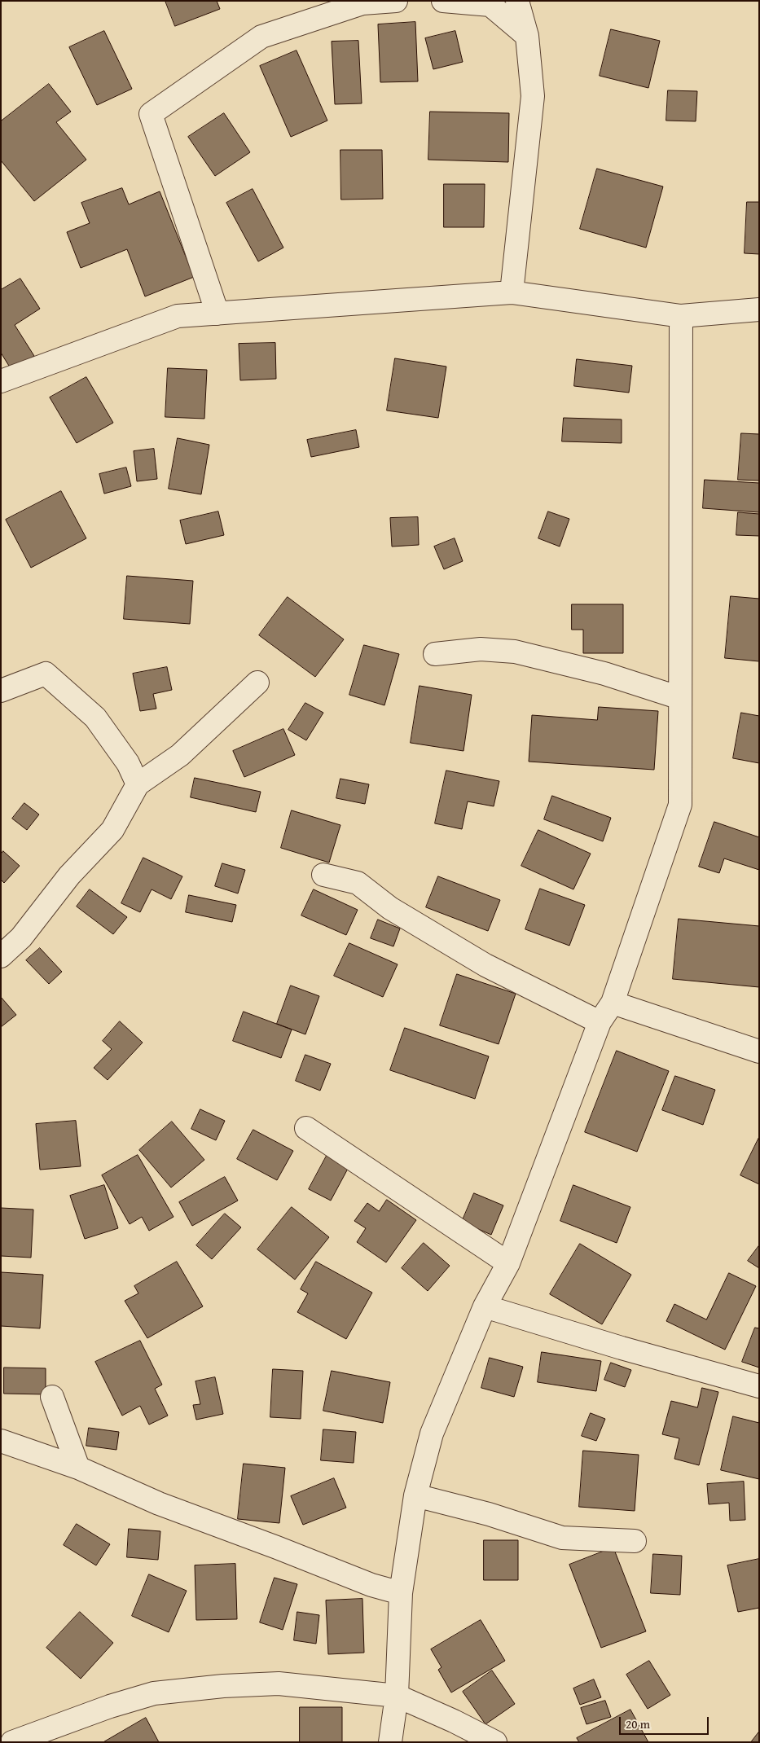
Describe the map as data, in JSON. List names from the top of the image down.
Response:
{
  "scale_bar": "20 m"
}
